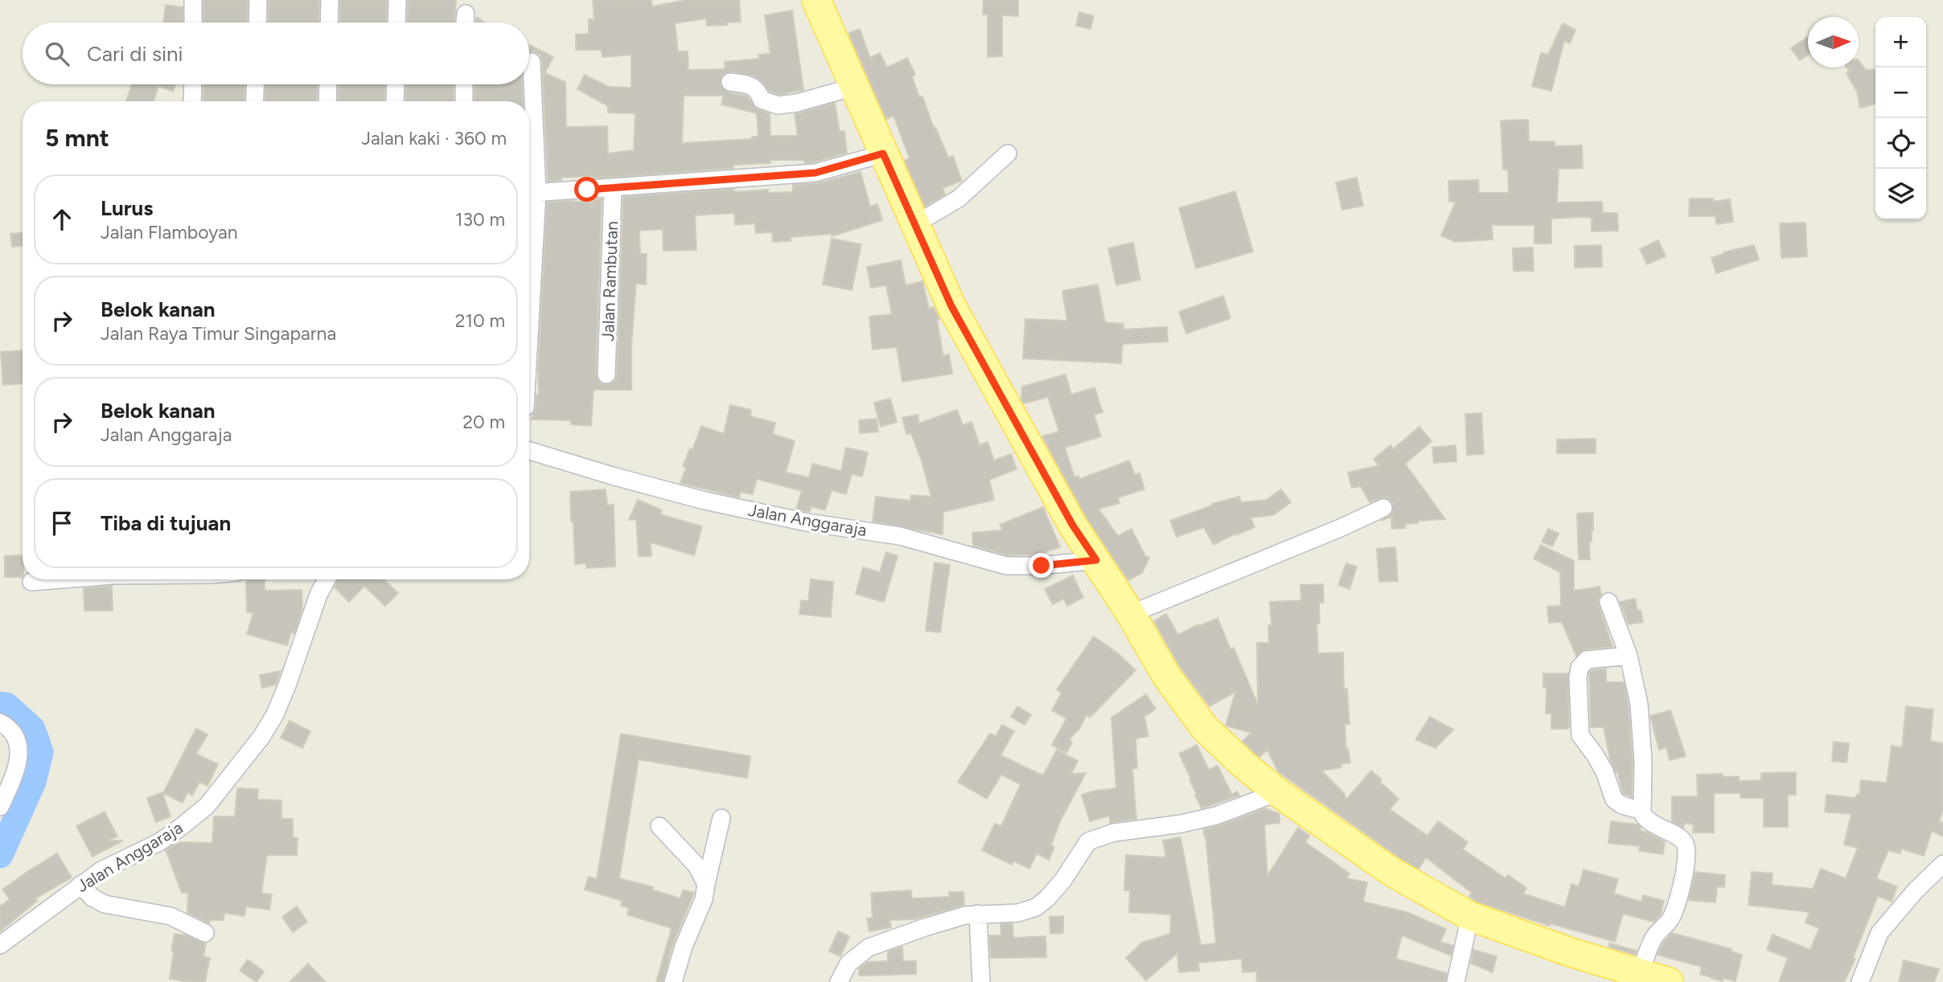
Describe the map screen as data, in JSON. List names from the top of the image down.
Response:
{
  "streets": {
    "street": ["Jalan Rambutan", "Jalan Anggaraja"]
  },
  "north": "right",
  "page": {
    "map_buttons": ["+", "−"],
    "search": "Cari di sini",
    "heading": ["5 mnt", "Jalan kaki · 360 m"],
    "list": [
      ["Lurus", "Jalan Flamboyan", "130 m"],
      ["Belok kanan", "Jalan Raya Timur Singaparna", "210 m"],
      ["Belok kanan", "Jalan Anggaraja", "20 m"],
      "Tiba di tujuan"
    ]
  }
}
